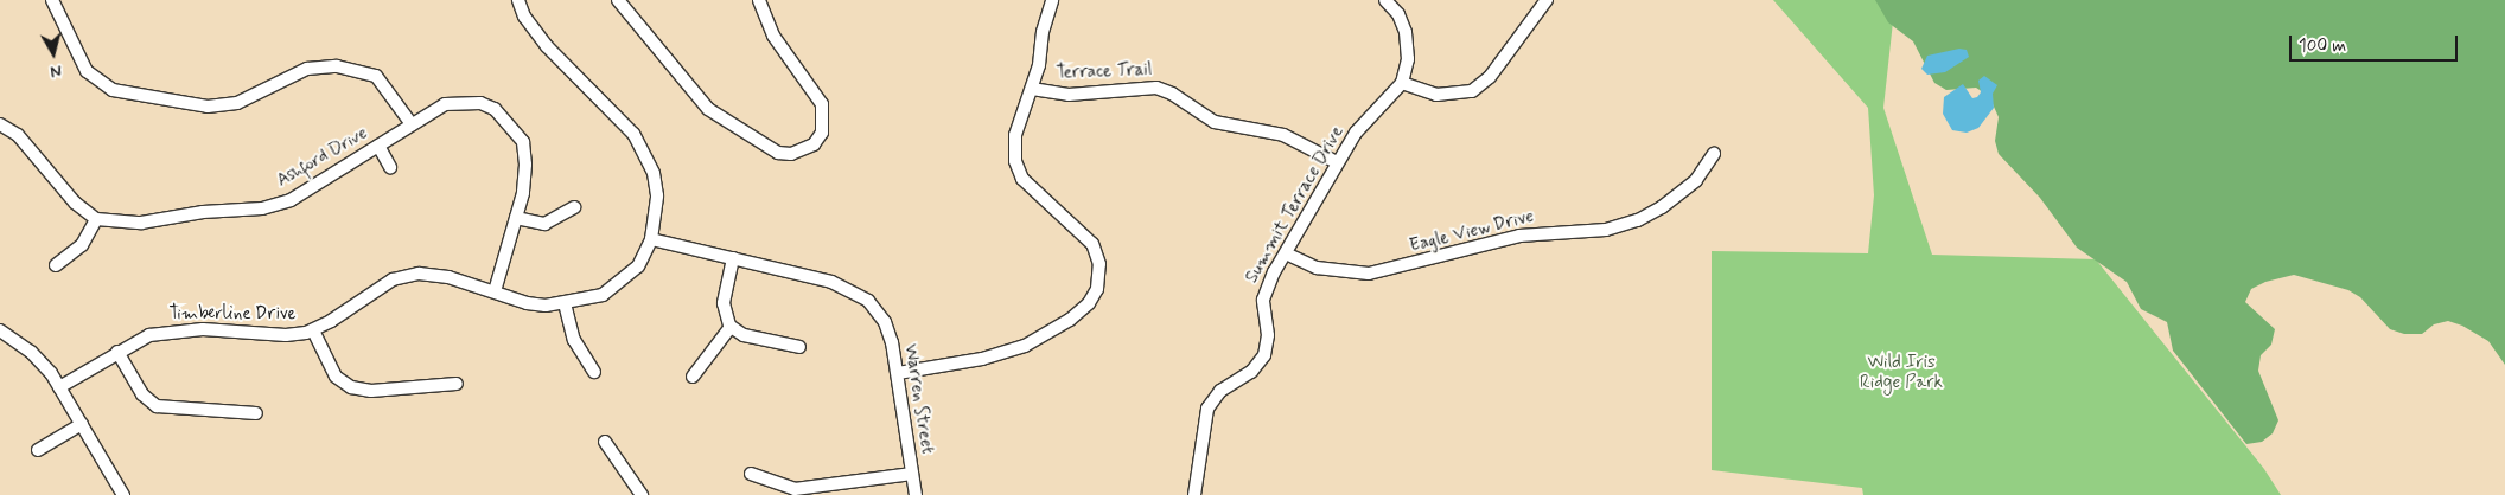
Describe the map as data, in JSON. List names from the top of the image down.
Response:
{
  "streets": {
    "street": [
      "Terrace Trail",
      "Ashford Drive",
      "Summit Terrace Drive",
      "Eagle View Drive",
      "Timberline Drive",
      "Warren Street"
    ]
  },
  "crossings": [
    ["Terrace Trail", "Summit Terrace Drive"],
    ["Ashford Drive", "Timberline Drive"],
    ["Summit Terrace Drive", "Eagle View Drive"],
    ["Timberline Drive", "Warren Street"]
  ],
  "parks": ["Wild Iris Ridge Park"],
  "scale_bar": "100 m",
  "north": "bottom"
}
